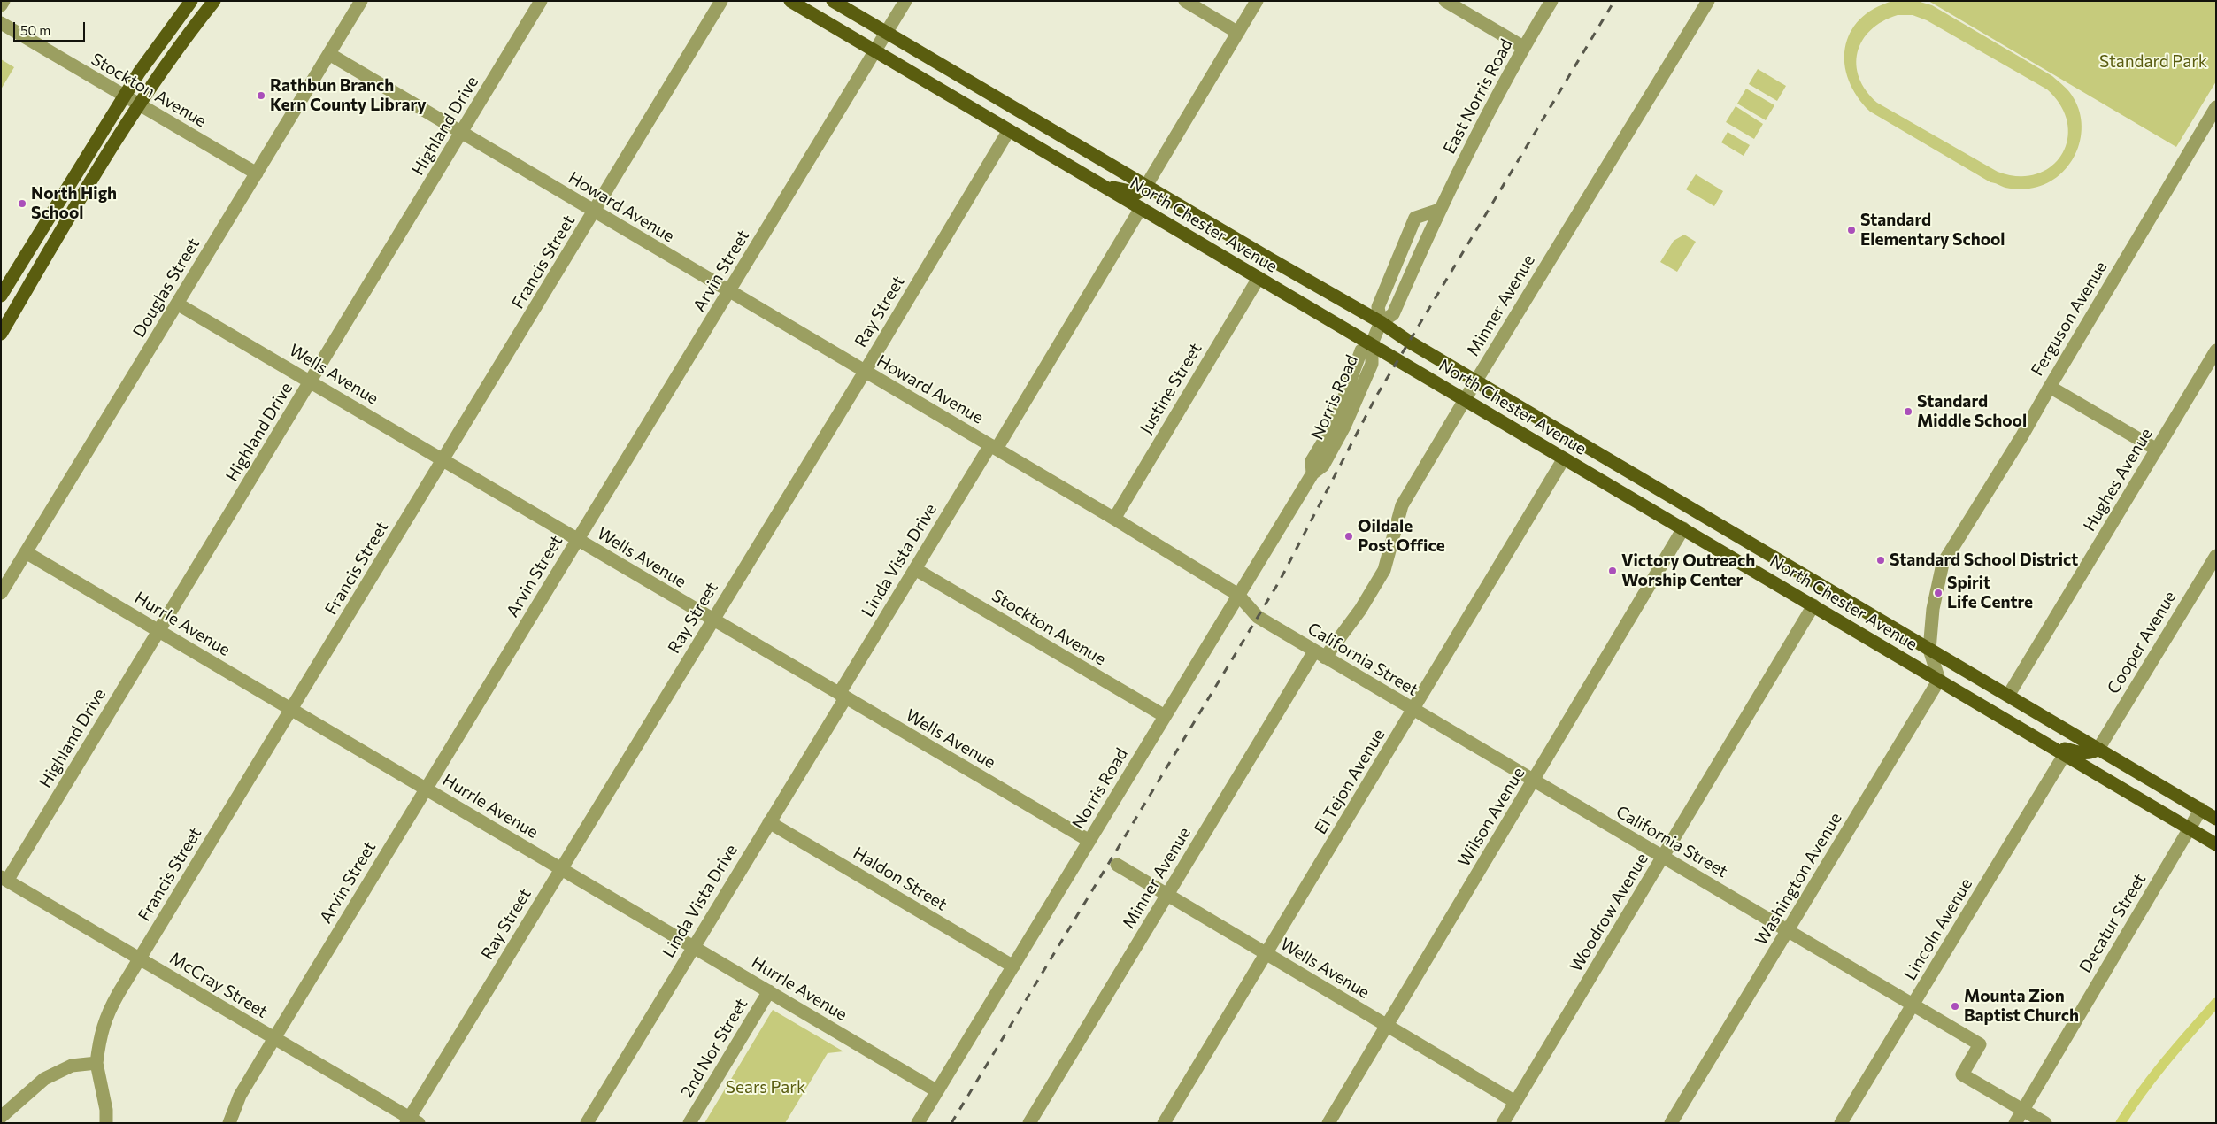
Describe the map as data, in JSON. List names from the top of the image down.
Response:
{
  "streets": {
    "main road": ["North Chester Avenue"],
    "street": [
      "Stockton Avenue",
      "East Norris Road",
      "Highland Drive",
      "Howard Avenue",
      "Francis Street",
      "Arvin Street",
      "Douglas Street",
      "Minner Avenue",
      "Ray Street",
      "Ferguson Avenue",
      "Wells Avenue",
      "Justine Street",
      "Norris Road",
      "Hughes Avenue",
      "Linda Vista Drive",
      "Hurrle Avenue",
      "Cooper Avenue",
      "California Street",
      "El Tejon Avenue",
      "Wilson Avenue",
      "Haldon Street",
      "Washington Avenue",
      "Woodrow Avenue",
      "Decatur Street",
      "Lincoln Avenue",
      "McCray Street",
      "2nd Nor Street"
    ]
  },
  "crossings": [
    ["Stockton Avenue", "Douglas Street"],
    ["Stockton Avenue", "Norris Road"],
    ["Stockton Avenue", "Linda Vista Drive"],
    ["East Norris Road", "North Chester Avenue"],
    ["East Norris Road", "Norris Road"],
    ["Highland Drive", "Howard Avenue"],
    ["Highland Drive", "Wells Avenue"],
    ["Highland Drive", "Hurrle Avenue"],
    ["Highland Drive", "McCray Street"],
    ["Howard Avenue", "Francis Street"],
    ["Howard Avenue", "Arvin Street"],
    ["Howard Avenue", "Douglas Street"],
    ["Howard Avenue", "Ray Street"],
    ["Howard Avenue", "Justine Street"],
    ["Howard Avenue", "Norris Road"],
    ["Howard Avenue", "Linda Vista Drive"],
    ["Howard Avenue", "California Street"],
    ["North Chester Avenue", "Arvin Street"],
    ["North Chester Avenue", "Minner Avenue"],
    ["North Chester Avenue", "Ray Street"],
    ["North Chester Avenue", "Ferguson Avenue"],
    ["North Chester Avenue", "Justine Street"],
    ["North Chester Avenue", "Norris Road"],
    ["North Chester Avenue", "Hughes Avenue"],
    ["North Chester Avenue", "Linda Vista Drive"],
    ["North Chester Avenue", "Cooper Avenue"],
    ["North Chester Avenue", "El Tejon Avenue"],
    ["North Chester Avenue", "Wilson Avenue"],
    ["North Chester Avenue", "Washington Avenue"],
    ["North Chester Avenue", "Woodrow Avenue"],
    ["North Chester Avenue", "Decatur Street"],
    ["North Chester Avenue", "Lincoln Avenue"],
    ["Francis Street", "Wells Avenue"],
    ["Francis Street", "Hurrle Avenue"],
    ["Francis Street", "McCray Street"],
    ["Arvin Street", "Wells Avenue"],
    ["Arvin Street", "Hurrle Avenue"],
    ["Arvin Street", "McCray Street"],
    ["Douglas Street", "Wells Avenue"],
    ["Douglas Street", "Hurrle Avenue"],
    ["Minner Avenue", "Wells Avenue"],
    ["Minner Avenue", "California Street"],
    ["Ray Street", "Wells Avenue"],
    ["Ray Street", "Hurrle Avenue"],
    ["Ray Street", "McCray Street"],
    ["Wells Avenue", "Norris Road"],
    ["Wells Avenue", "Linda Vista Drive"],
    ["Wells Avenue", "El Tejon Avenue"],
    ["Wells Avenue", "Wilson Avenue"],
    ["Wells Avenue", "Woodrow Avenue"],
    ["Norris Road", "Hurrle Avenue"],
    ["Norris Road", "California Street"],
    ["Norris Road", "Haldon Street"],
    ["Linda Vista Drive", "Hurrle Avenue"],
    ["Linda Vista Drive", "Haldon Street"],
    ["Hurrle Avenue", "2nd Nor Street"],
    ["California Street", "El Tejon Avenue"],
    ["California Street", "Wilson Avenue"],
    ["California Street", "Washington Avenue"],
    ["California Street", "Woodrow Avenue"],
    ["California Street", "Decatur Street"],
    ["California Street", "Lincoln Avenue"]
  ],
  "parks": ["Standard Park", "Sears Park"],
  "places": [
    "Rathbun Branch Kern County Library",
    "North High School",
    "Standard Elementary School",
    "Standard Middle School",
    "Oildale Post Office",
    "Standard School District",
    "Victory Outreach Worship Center",
    "Spirit Life Centre",
    "Mounta Zion Baptist Church"
  ],
  "scale_bar": "50 m"
}
